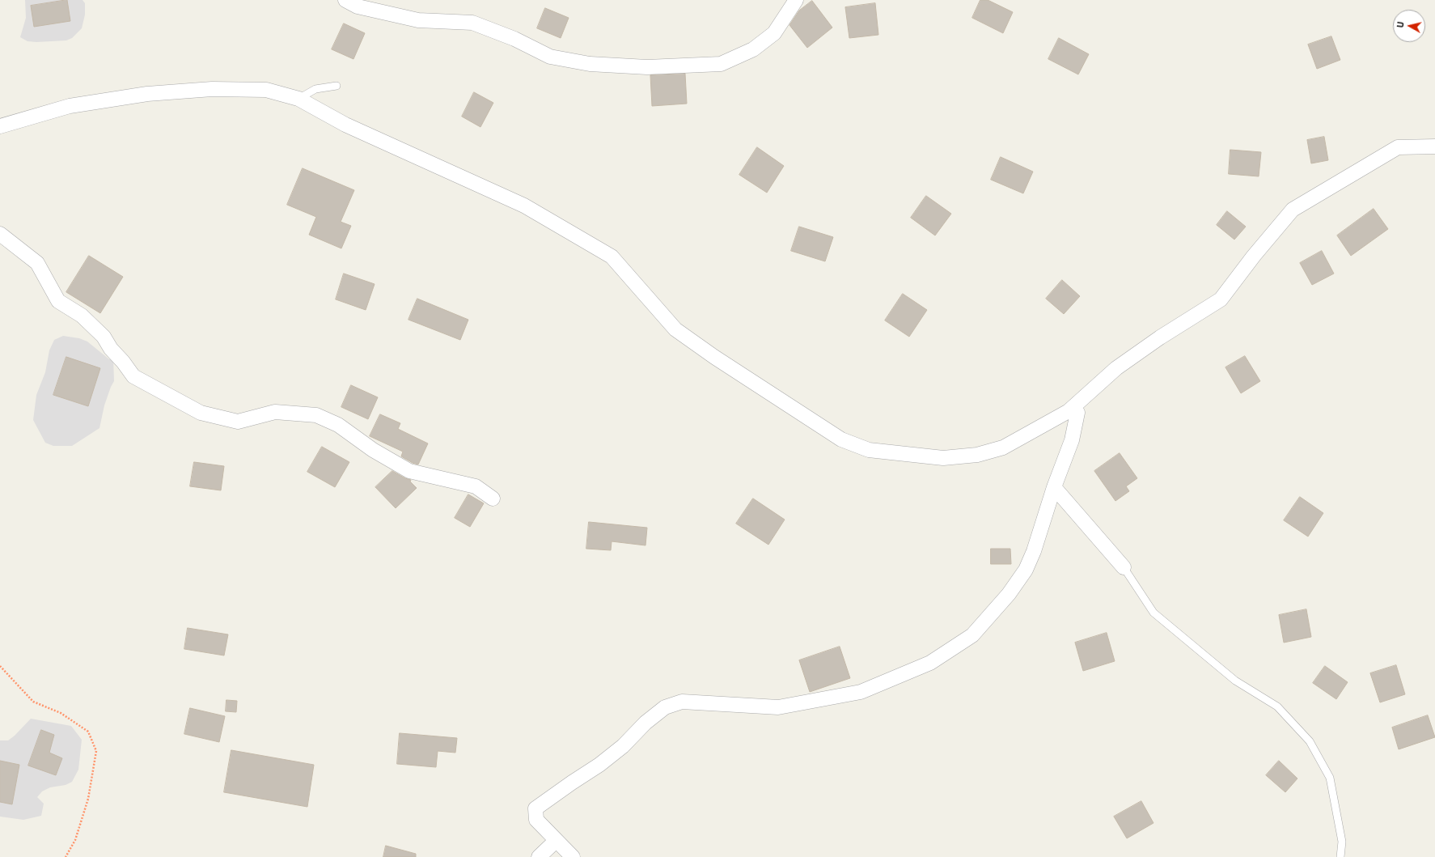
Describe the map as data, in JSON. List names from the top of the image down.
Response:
{
  "north": "left"
}
